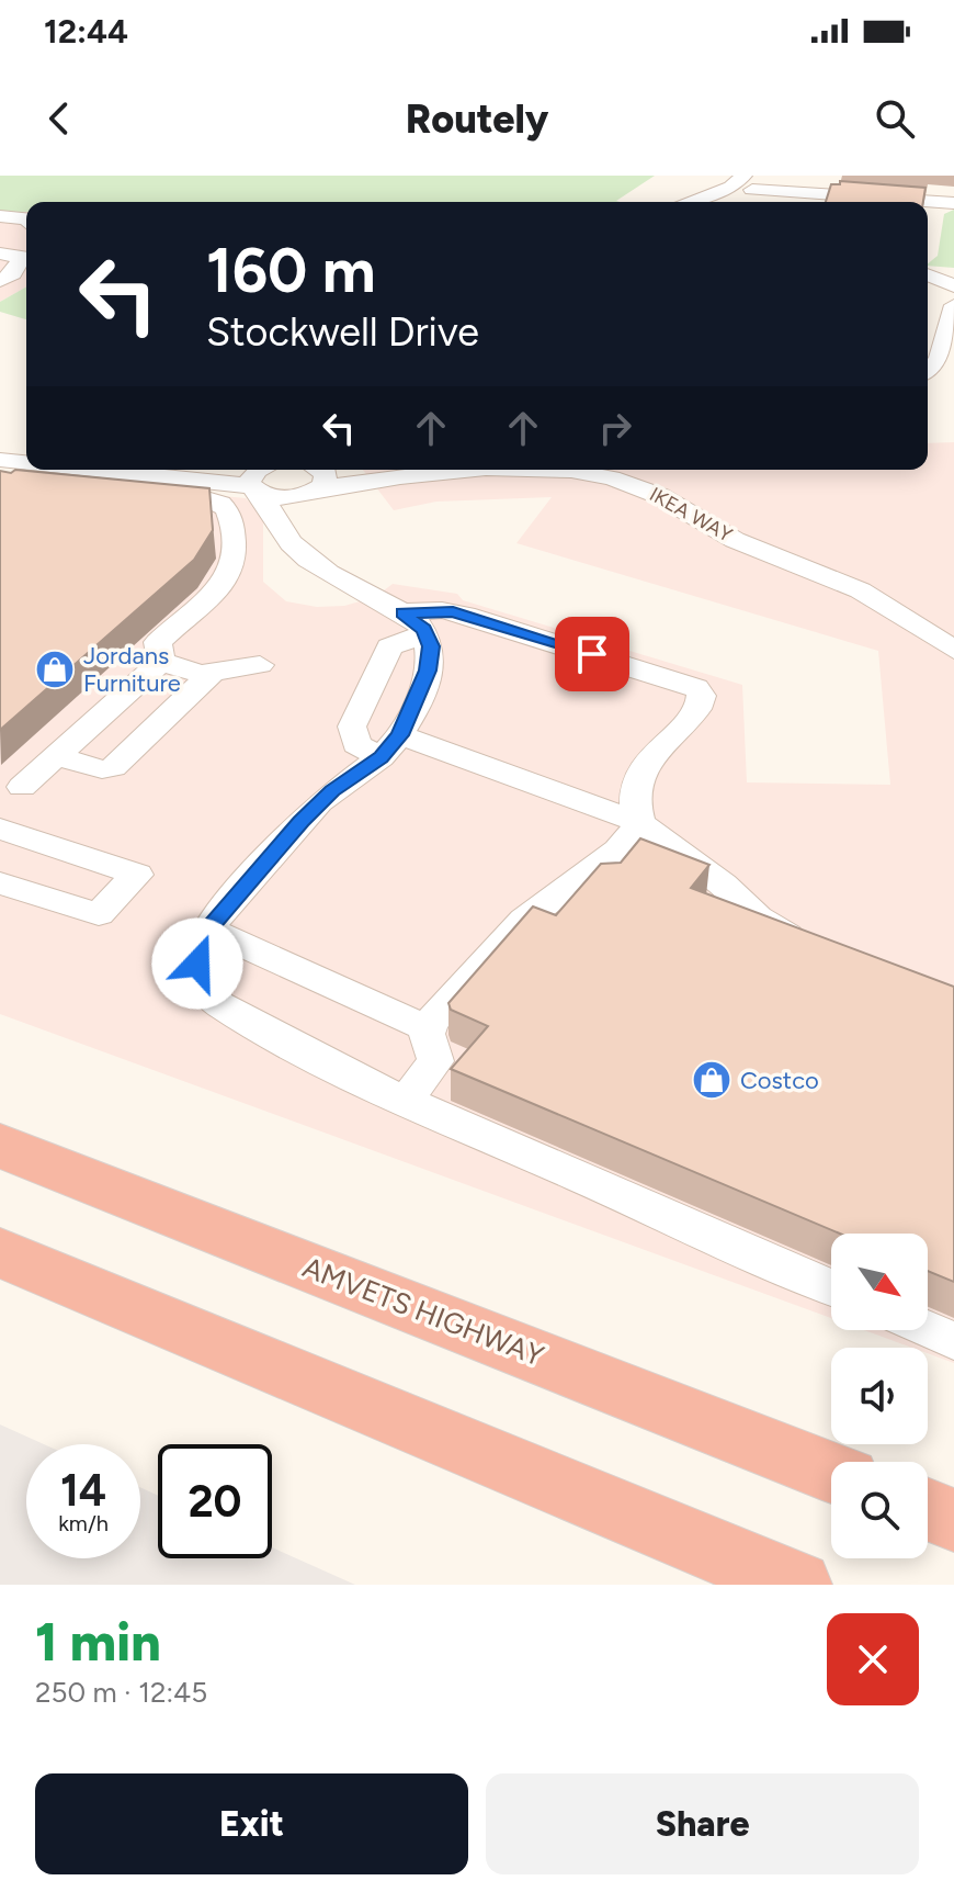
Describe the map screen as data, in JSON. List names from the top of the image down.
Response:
{
  "streets": {
    "highway": ["AMVETS HIGHWAY"],
    "street": ["IKEA WAY"]
  },
  "places": {
    "shop": ["Jordans Furniture", "Costco"]
  },
  "north": "bottom right",
  "page": {
    "status": "12:44",
    "header": "Routely",
    "turn": ["160 m", "Stockwell Drive"],
    "speed": "14 km/h",
    "limit": "20",
    "heading": ["1 min", "250 m · 12:45"],
    "buttons": ["Exit", "Share"]
  }
}
